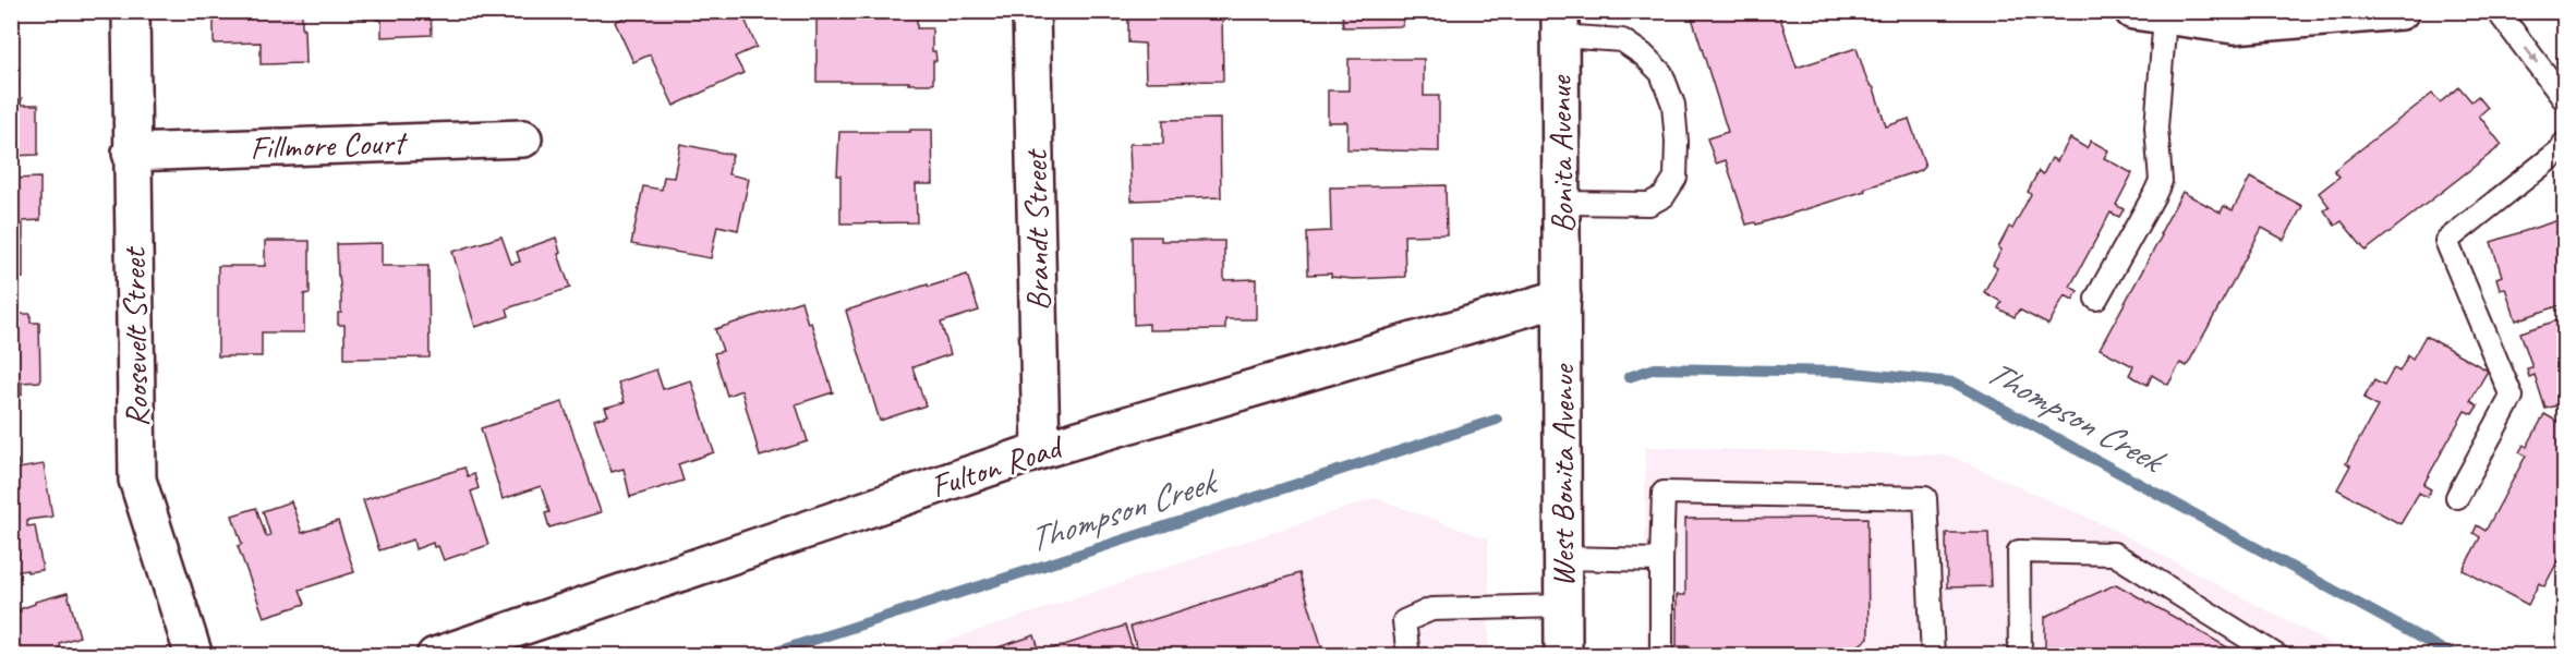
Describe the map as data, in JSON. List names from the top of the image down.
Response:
{
  "streets": {
    "street": [
      "Fillmore Court",
      "Bonita Avenue",
      "Brandt Street",
      "Roosevelt Street",
      "Fulton Road",
      "West Bonita Avenue"
    ]
  },
  "crossings": [
    ["Fillmore Court", "Roosevelt Street"],
    ["Bonita Avenue", "Fulton Road"],
    ["Bonita Avenue", "West Bonita Avenue"],
    ["Brandt Street", "Fulton Road"],
    ["Fulton Road", "West Bonita Avenue"]
  ],
  "water": ["Thompson Creek"]
}
